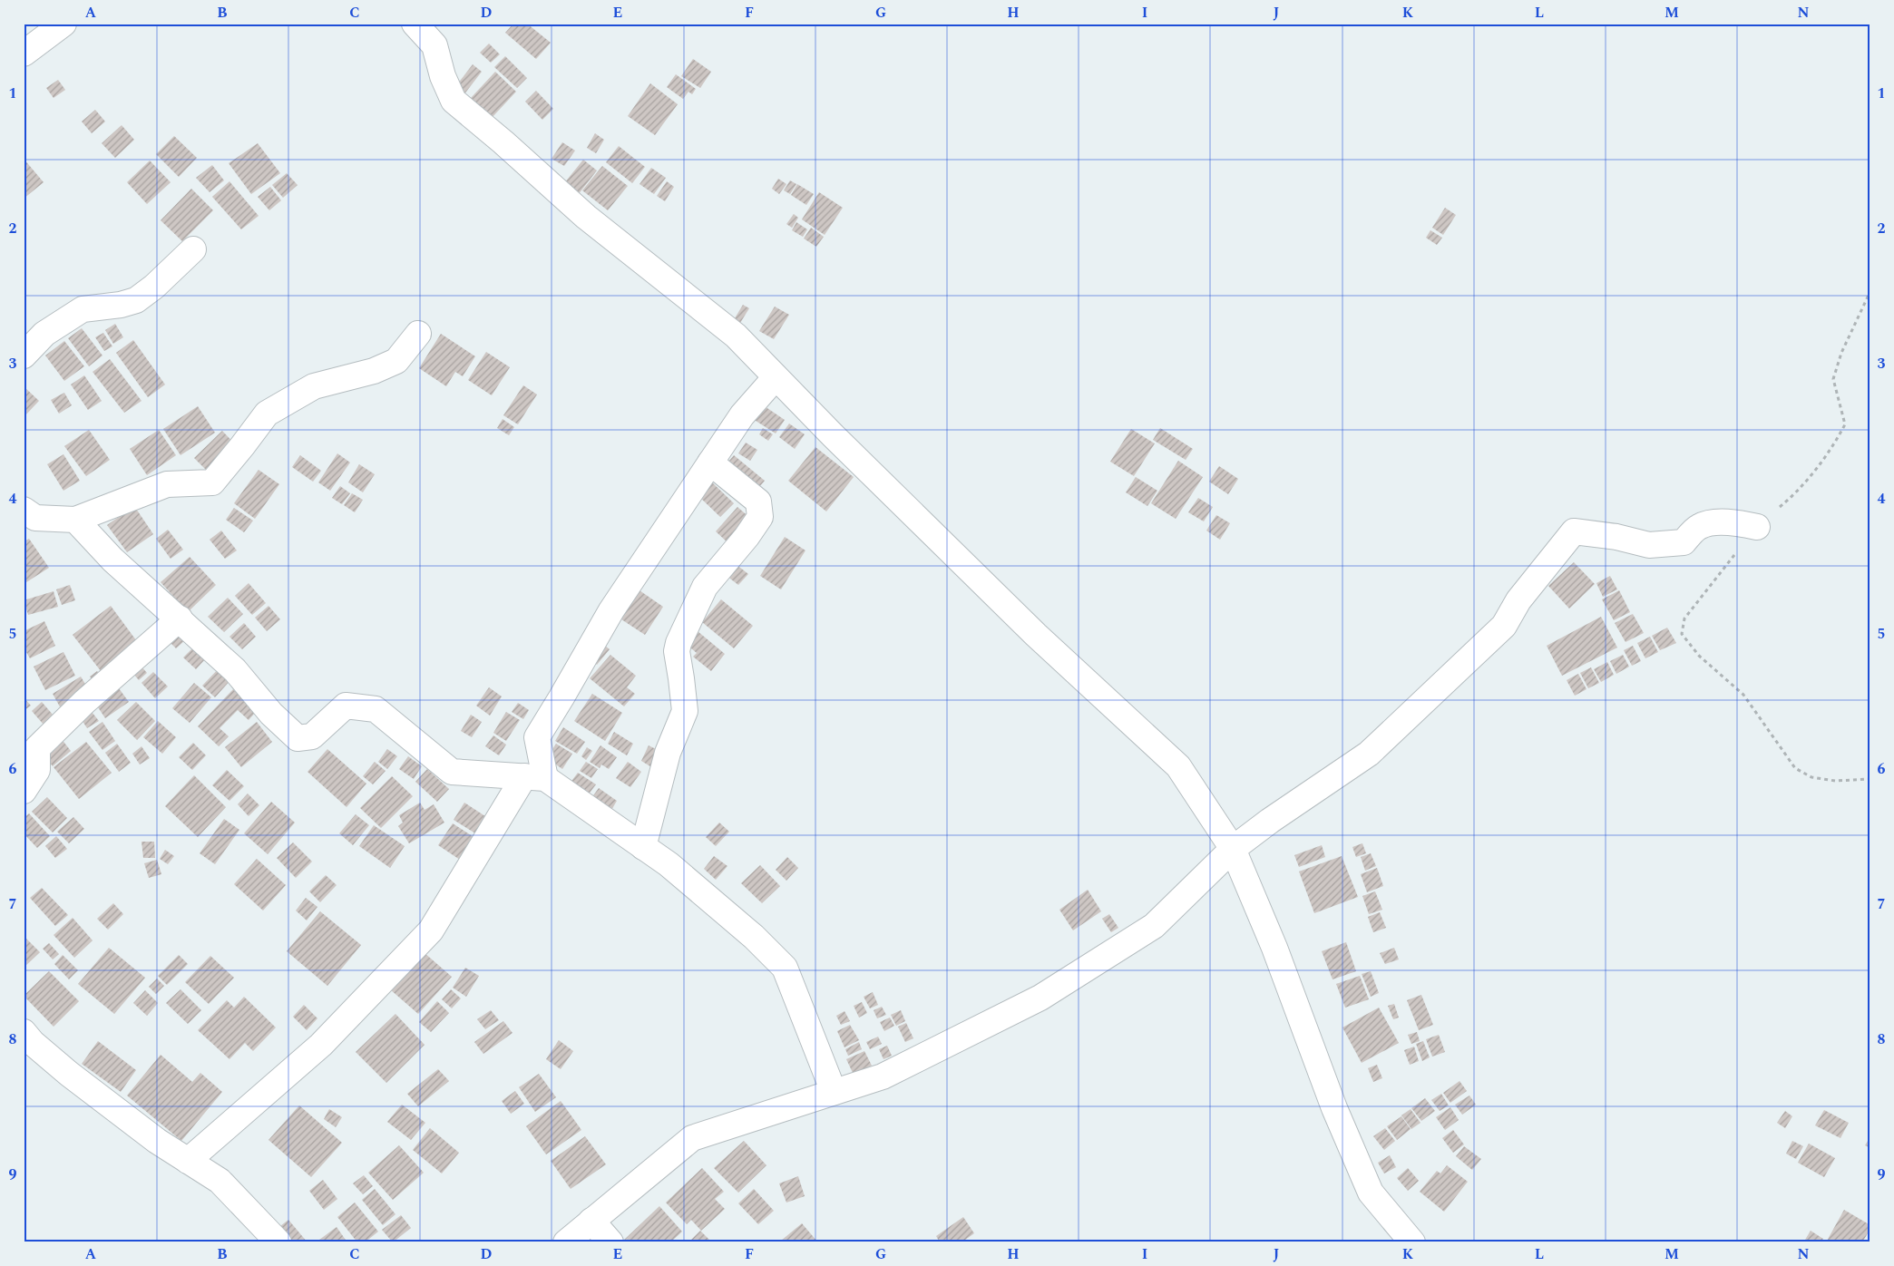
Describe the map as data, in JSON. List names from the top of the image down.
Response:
{
  "grid": {
    "columns": [
      "A",
      "B",
      "C",
      "D",
      "E",
      "F",
      "G",
      "H",
      "I",
      "J",
      "K",
      "L",
      "M",
      "N"
    ],
    "rows": [
      "1",
      "2",
      "3",
      "4",
      "5",
      "6",
      "7",
      "8",
      "9"
    ]
  }
}
